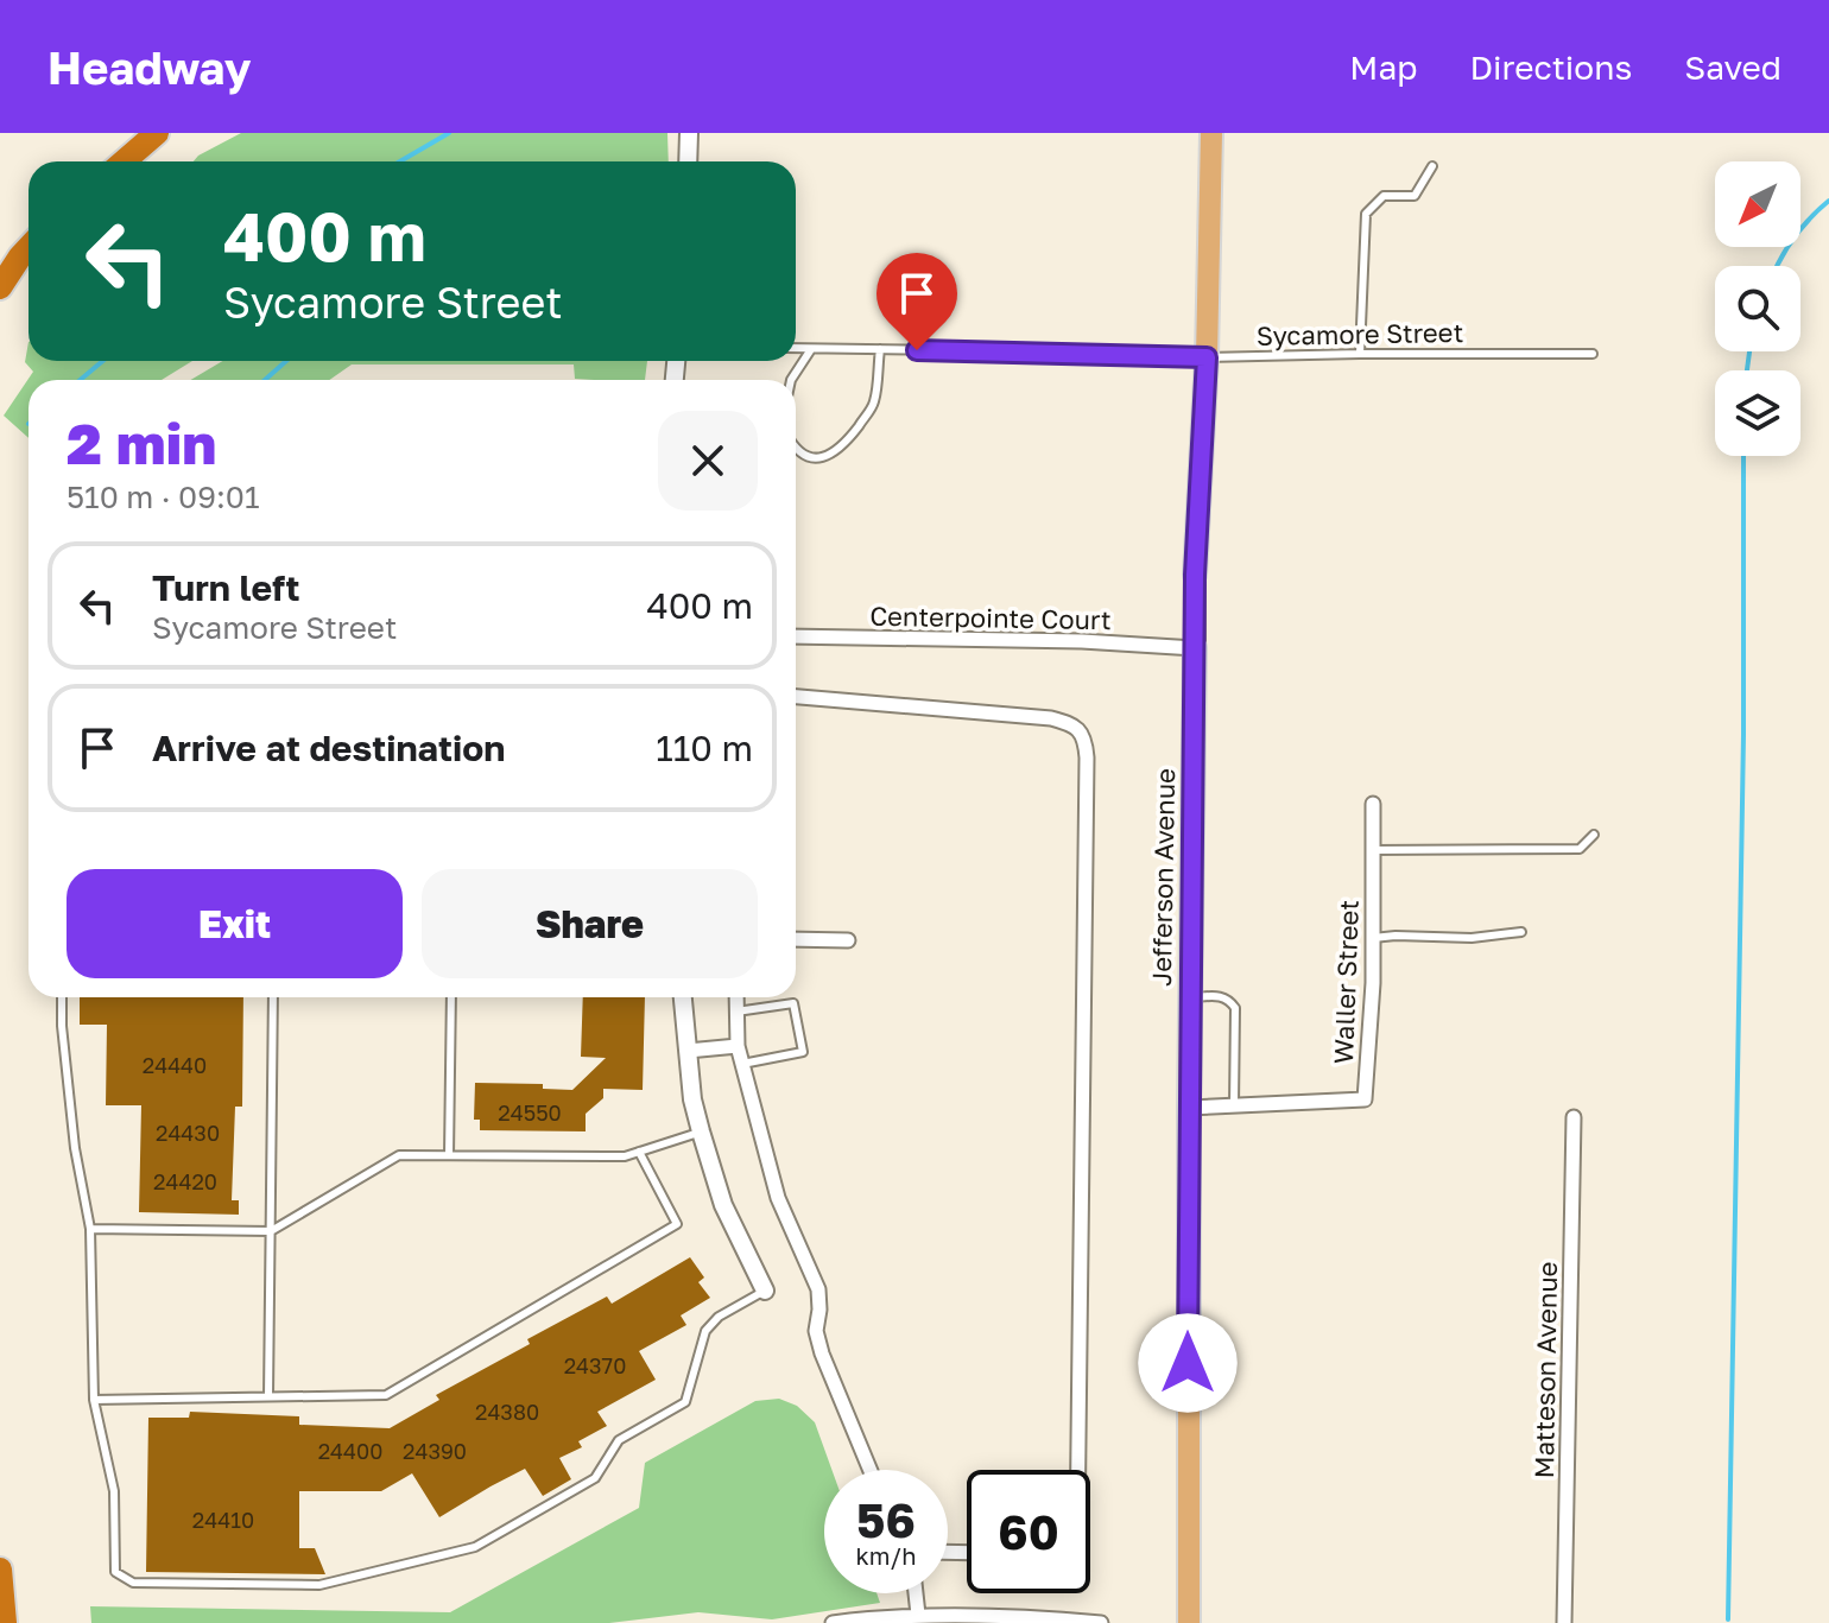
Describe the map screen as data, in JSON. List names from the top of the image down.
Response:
{
  "streets": {
    "main road": ["Jefferson Avenue"],
    "street": ["Centerpointe Court", "Waller Street", "Matteson Avenue"],
    "lane": ["Sycamore Street"]
  },
  "crossings": [
    ["Sycamore Street", "Jefferson Avenue"],
    ["Centerpointe Court", "Jefferson Avenue"],
    ["Jefferson Avenue", "Waller Street"]
  ],
  "house_numbers": [
    "24440",
    "24550",
    "24430",
    "24420",
    "24370",
    "24380",
    "24400",
    "24390",
    "24410"
  ],
  "north": "bottom left",
  "page": {
    "header": "Headway",
    "nav": ["Map", "Directions", "Saved"],
    "turn": ["400 m", "Sycamore Street"],
    "heading": ["2 min", "510 m · 09:01"],
    "list": [
      {
        "name": "Turn left",
        "note": "Sycamore Street",
        "value": "400 m"
      },
      {
        "name": "Arrive at destination",
        "value": "110 m"
      }
    ],
    "buttons": ["Exit", "Share"],
    "speed": "56 km/h",
    "limit": "60"
  }
}
